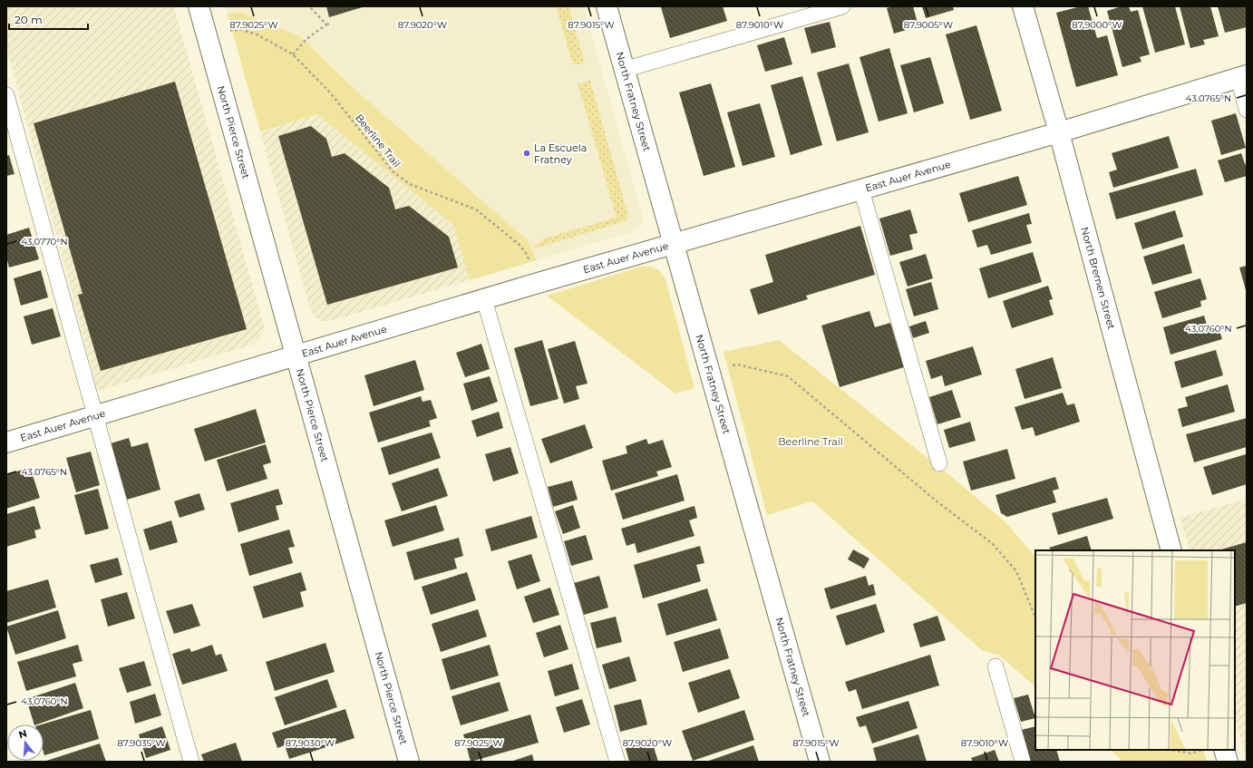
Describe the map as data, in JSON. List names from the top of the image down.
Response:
{
  "streets": {
    "street": [
      "North Fratney Street",
      "North Pierce Street",
      "East Auer Avenue",
      "North Bremen Street"
    ],
    "path": ["Beerline Trail"]
  },
  "crossings": [
    ["North Fratney Street", "East Auer Avenue"],
    ["North Pierce Street", "East Auer Avenue"],
    ["Beerline Trail", "East Auer Avenue"],
    ["East Auer Avenue", "North Bremen Street"]
  ],
  "parks": ["Beerline Trail"],
  "places": ["La Escuela Fratney"],
  "scale_bar": "20 m",
  "north": "top",
  "coordinates": [
    "87.9025°W",
    "87.9020°W",
    "87.9015°W",
    "87.9010°W",
    "87.9005°W",
    "87.9000°W",
    "43.0765°N",
    "43.0770°N",
    "43.0760°N",
    "87.9035°W",
    "87.9030°W"
  ]
}
